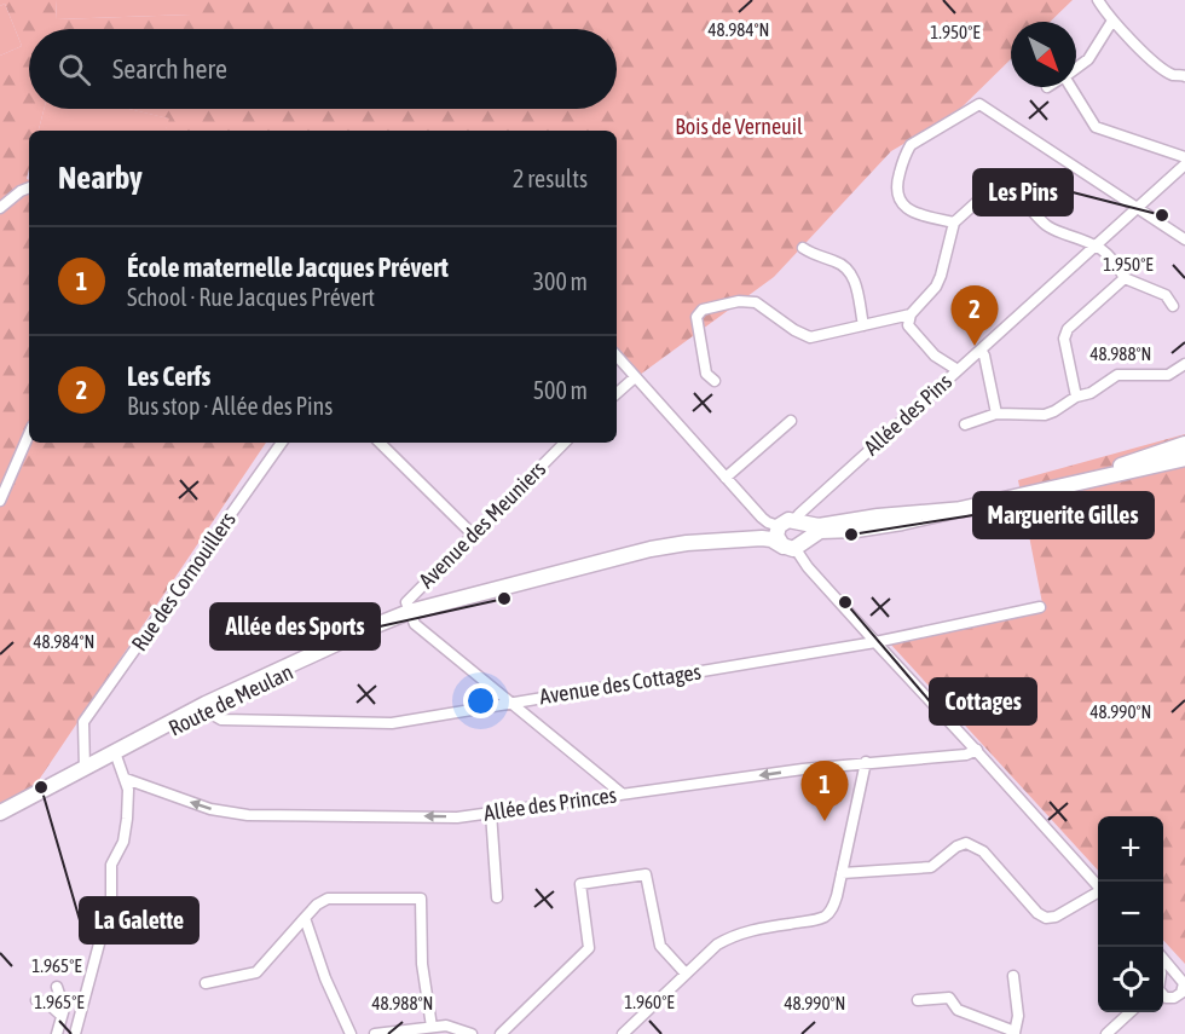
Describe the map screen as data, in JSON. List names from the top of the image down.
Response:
{
  "streets": {
    "main road": ["Route de Meulan"],
    "street": [
      "Allée des Pins",
      "Avenue des Meuniers",
      "Rue des Cornouillers",
      "Avenue des Cottages",
      "Allée des Princes"
    ]
  },
  "crossings": [
    ["Allée des Pins", "Route de Meulan"],
    ["Avenue des Meuniers", "Route de Meulan"],
    ["Rue des Cornouillers", "Route de Meulan"],
    ["Avenue des Cottages", "Route de Meulan"]
  ],
  "one_way": ["Allée des Princes"],
  "parks": ["Bois de Verneuil"],
  "places": [
    "Les Pins",
    "Marguerite Gilles",
    "Allée des Sports",
    "Cottages",
    "La Galette"
  ],
  "north": "bottom right",
  "page": {
    "search": "Search here",
    "heading": ["Nearby", "2 results"],
    "list": [
      {
        "mark": "1",
        "name": "École maternelle Jacques Prévert",
        "note": "School · Rue Jacques Prévert",
        "value": "300 m"
      },
      {
        "mark": "2",
        "name": "Les Cerfs",
        "note": "Bus stop · Allée des Pins",
        "value": "500 m"
      }
    ],
    "pins": ["2", "1"],
    "map_buttons": ["+", "−"]
  },
  "coordinates": [
    "48.984°N",
    "1.950°E",
    "48.988°N",
    "48.990°N",
    "1.965°E",
    "1.960°E"
  ]
}
